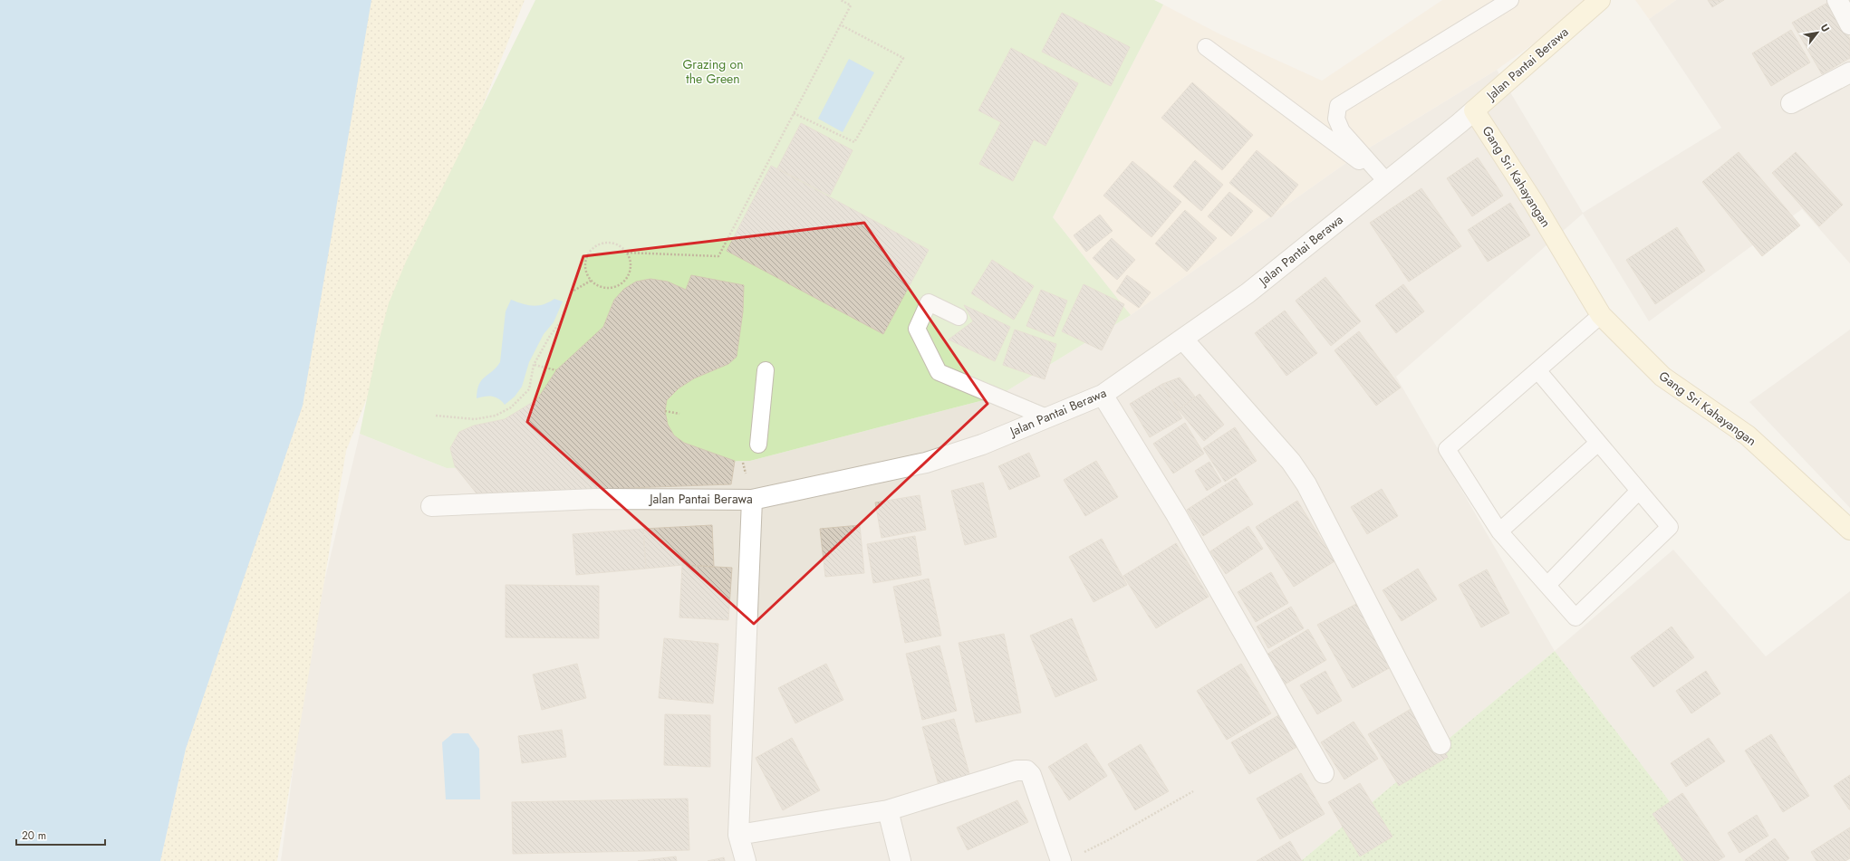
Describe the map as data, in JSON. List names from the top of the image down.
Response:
{
  "streets": {
    "street": ["Jalan Pantai Berawa", "Gang Sri Kahayangan"]
  },
  "crossings": [
    ["Jalan Pantai Berawa", "Gang Sri Kahayangan"]
  ],
  "parks": ["Grazing on the Green"],
  "scale_bar": "20 m",
  "north": "top right"
}
